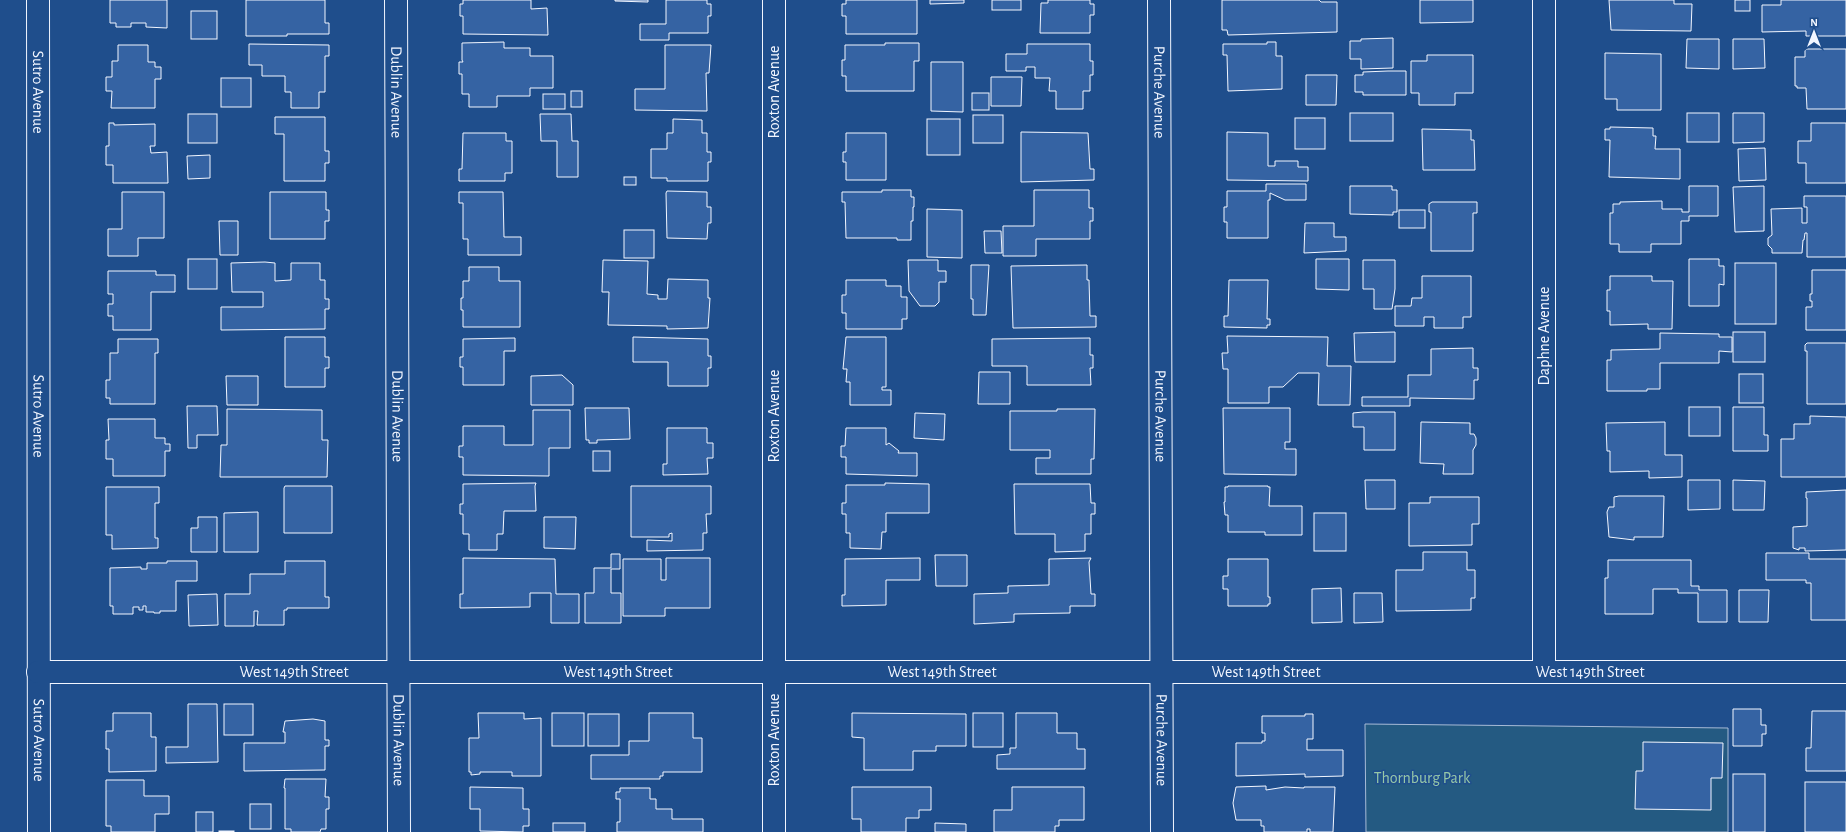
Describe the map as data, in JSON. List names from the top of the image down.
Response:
{
  "streets": {
    "street": [
      "Sutro Avenue",
      "Dublin Avenue",
      "Roxton Avenue",
      "Purche Avenue",
      "Daphne Avenue",
      "West 149th Street"
    ]
  },
  "crossings": [
    ["Sutro Avenue", "West 149th Street"],
    ["Dublin Avenue", "West 149th Street"],
    ["Roxton Avenue", "West 149th Street"],
    ["Purche Avenue", "West 149th Street"],
    ["Daphne Avenue", "West 149th Street"]
  ],
  "parks": ["Thornburg Park"],
  "north": "top"
}
